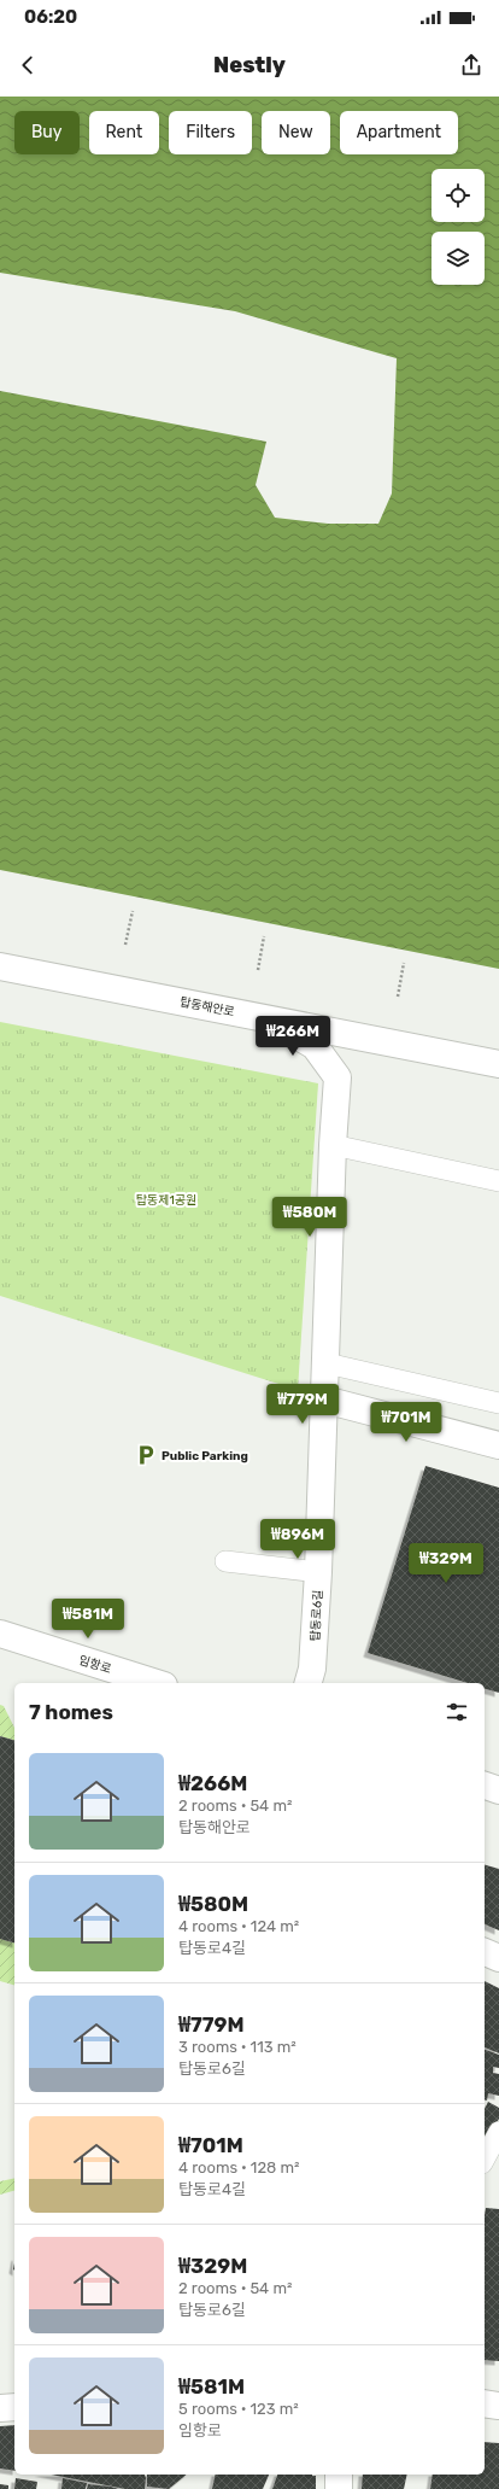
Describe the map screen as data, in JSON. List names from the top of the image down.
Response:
{
  "streets": {
    "street": ["탑동해안로", "탑동로6길", "임항로"]
  },
  "crossings": [
    ["탑동해안로", "탑동로6길"]
  ],
  "parks": ["탑동제1공원"],
  "places": {
    "parking": ["Public Parking"]
  },
  "page": {
    "status": "06:20",
    "header": "Nestly",
    "chip": [
      "Buy",
      "Rent",
      "Filters",
      "New",
      "Apartment"
    ],
    "price": [
      "₩266M",
      "₩580M",
      "₩779M",
      "₩701M",
      "₩896M",
      "₩329M",
      "₩581M"
    ],
    "heading": "7 homes",
    "list": [
      {
        "name": "₩266M",
        "note": "2 rooms · 54 m² · 탑동해안로"
      },
      {
        "name": "₩580M",
        "note": "4 rooms · 124 m² · 탑동로4길"
      },
      {
        "name": "₩779M",
        "note": "3 rooms · 113 m² · 탑동로6길"
      },
      {
        "name": "₩701M",
        "note": "4 rooms · 128 m² · 탑동로4길"
      },
      {
        "name": "₩329M",
        "note": "2 rooms · 54 m² · 탑동로6길"
      },
      {
        "name": "₩581M",
        "note": "5 rooms · 123 m² · 임항로"
      }
    ]
  }
}
